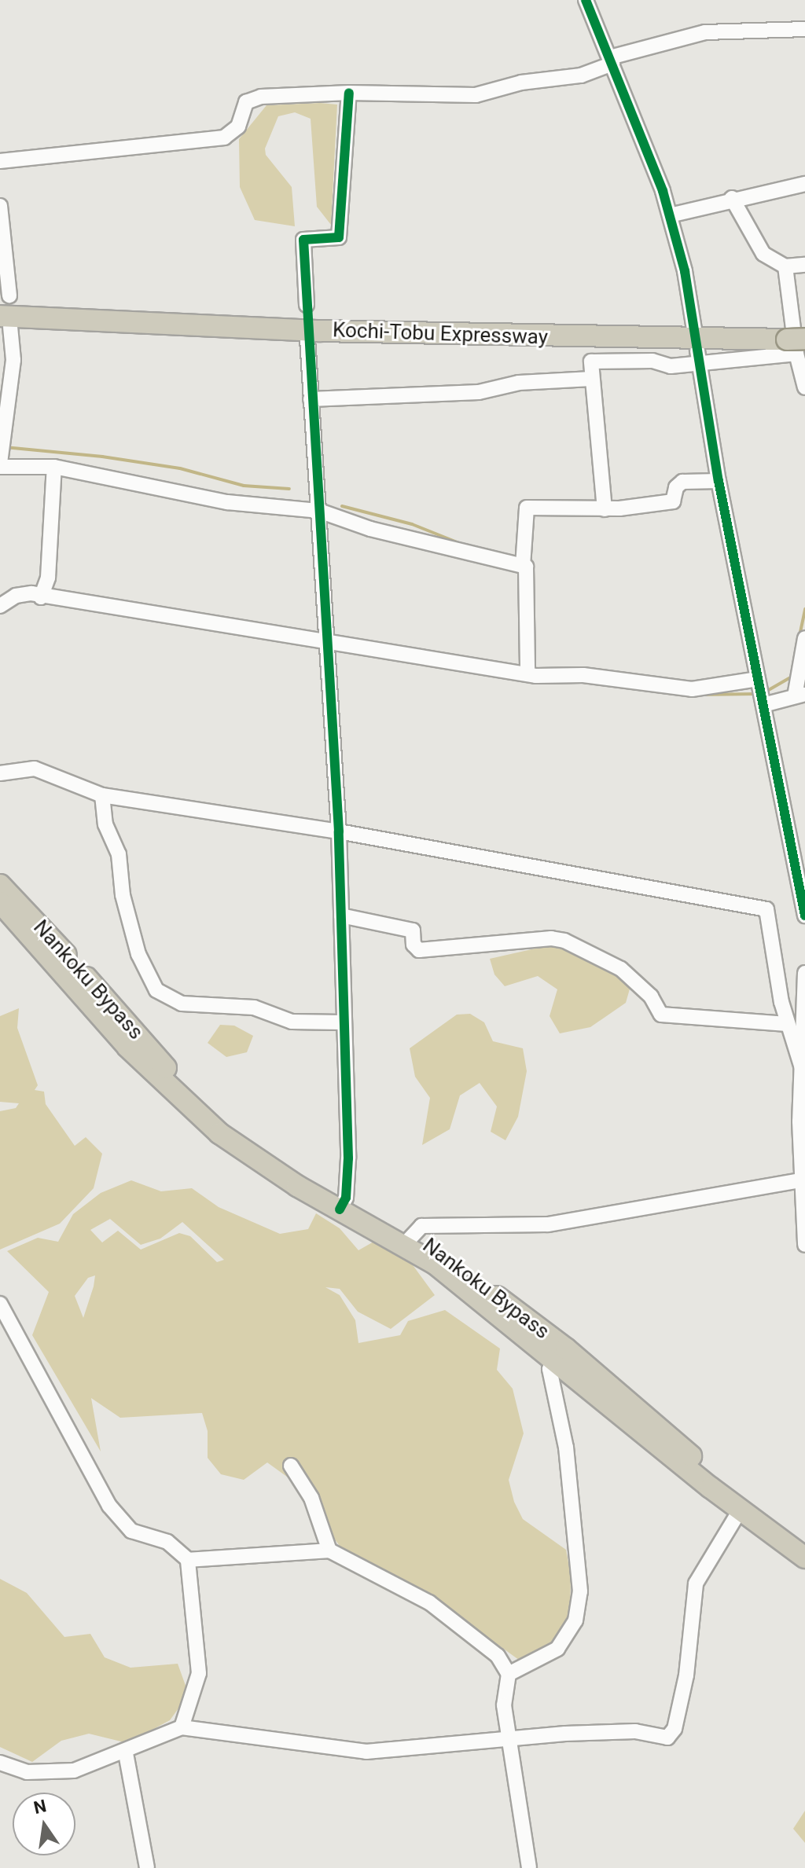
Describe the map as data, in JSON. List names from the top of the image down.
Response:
{
  "streets": {
    "highway": ["Kochi-Tobu Expressway", "Nankoku Bypass"]
  },
  "north": "top"
}
